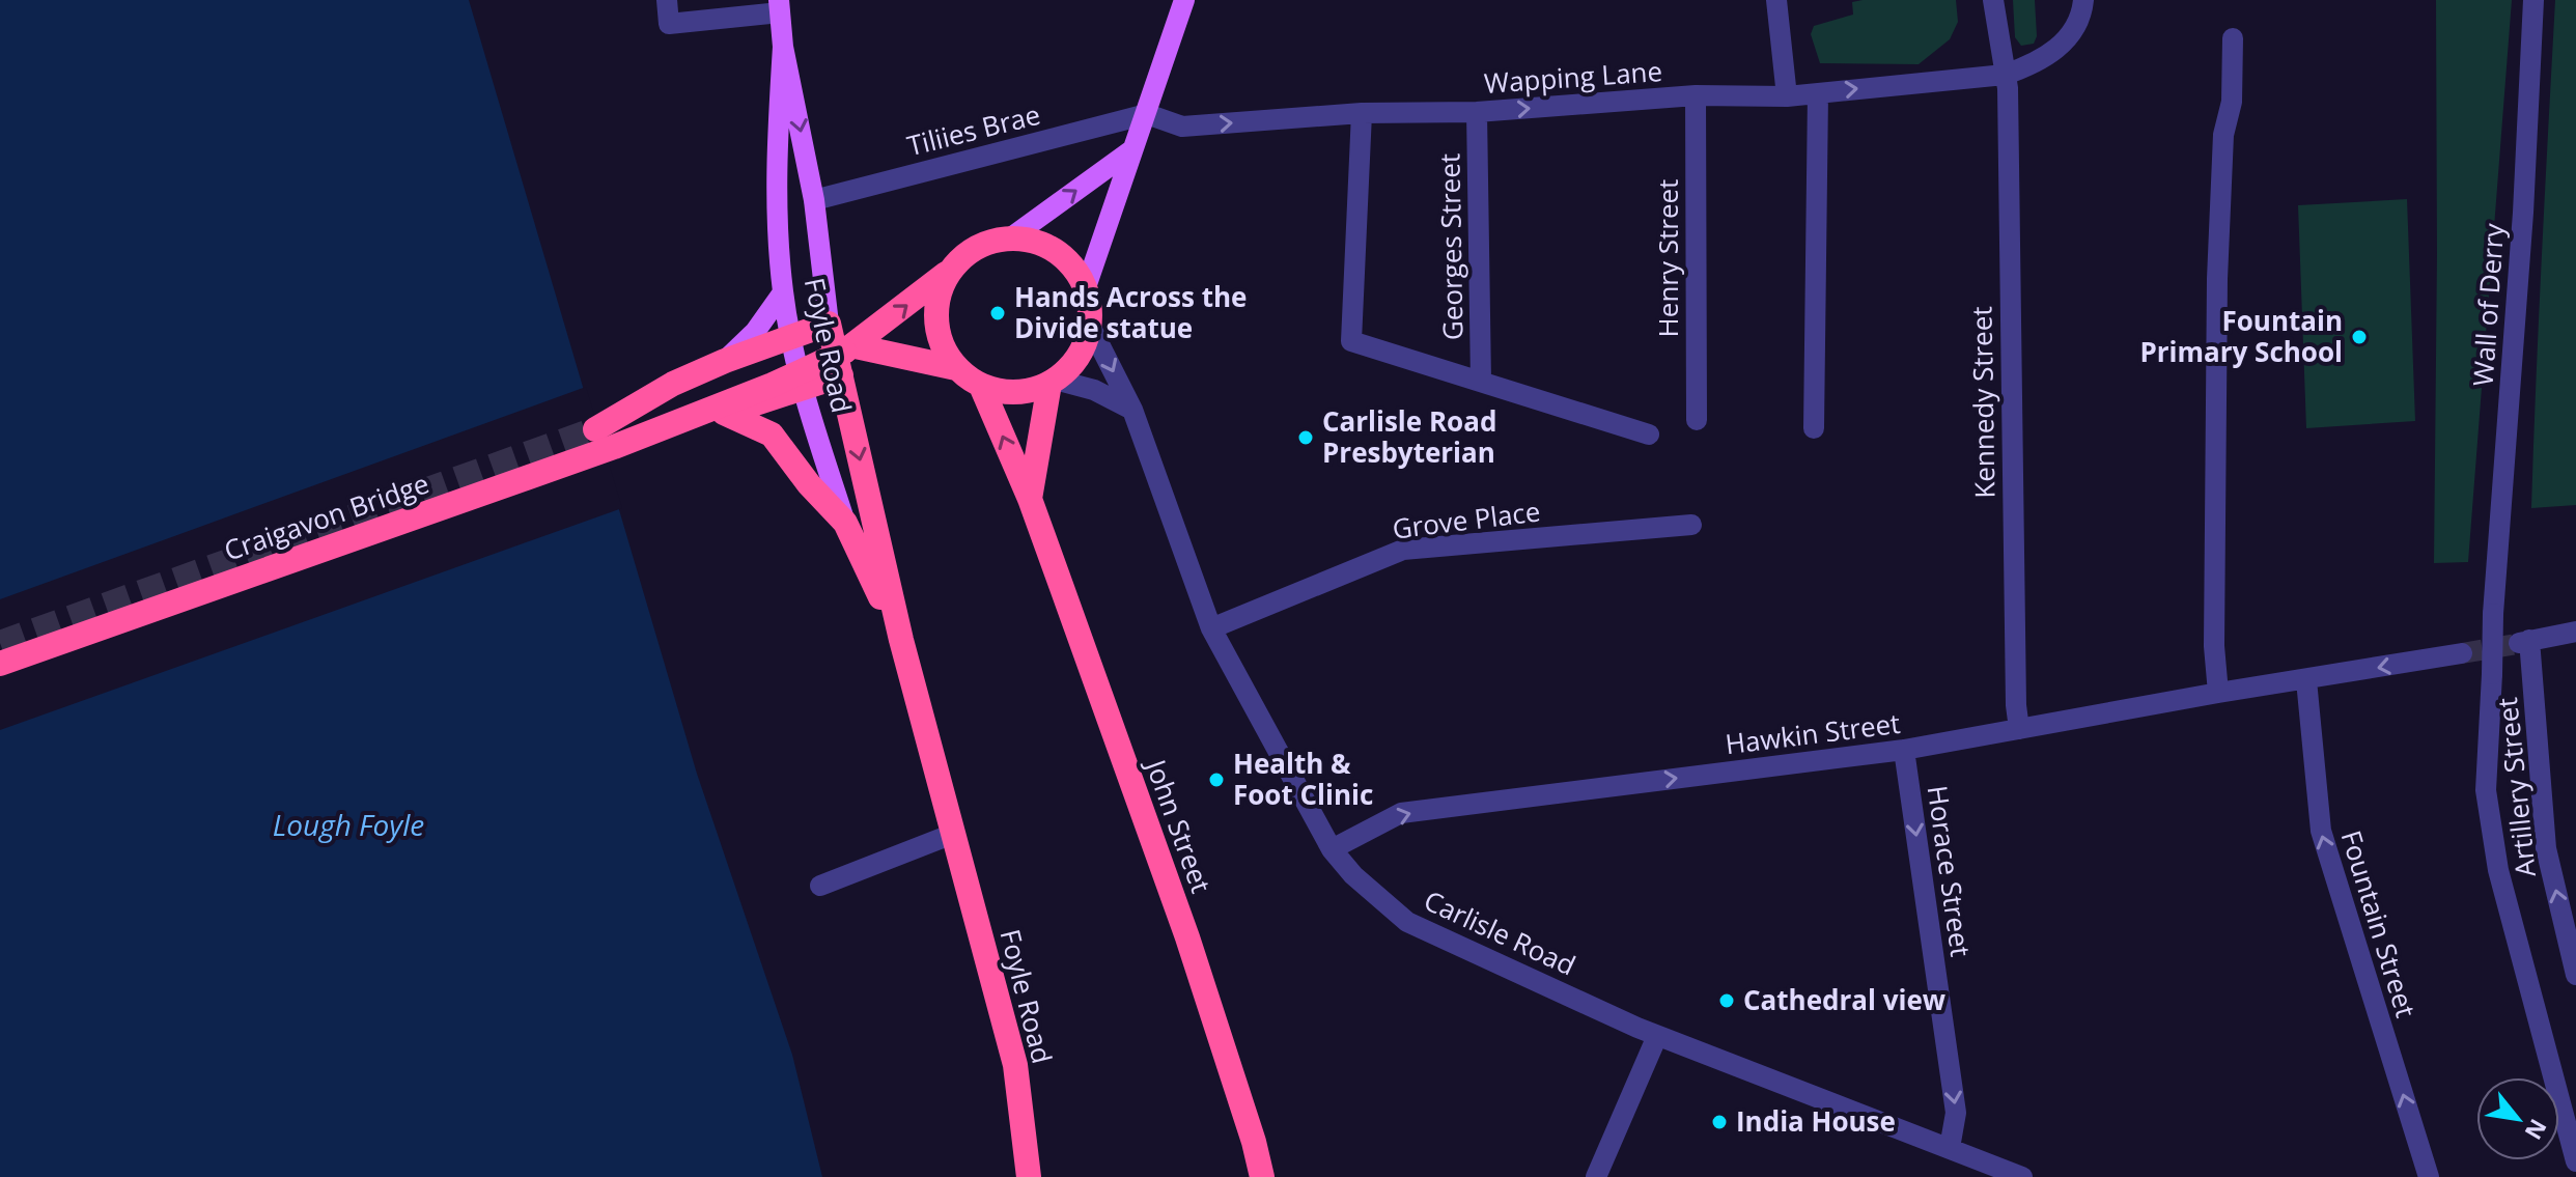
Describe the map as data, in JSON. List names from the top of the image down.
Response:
{
  "streets": {
    "highway": ["Foyle Road", "Craigavon Bridge", "John Street"],
    "street": [
      "Wapping Lane",
      "Tiliies Brae",
      "Georges Street",
      "Henry Street",
      "Wall of Derry",
      "Kennedy Street",
      "Grove Place",
      "Hawkin Street",
      "Artillery Street",
      "Horace Street",
      "Fountain Street",
      "Carlisle Road"
    ]
  },
  "crossings": [
    ["Wapping Lane", "Tiliies Brae"],
    ["Wapping Lane", "Georges Street"],
    ["Wapping Lane", "Henry Street"],
    ["Wapping Lane", "Kennedy Street"],
    ["Tiliies Brae", "Foyle Road"],
    ["Foyle Road", "Craigavon Bridge"],
    ["Kennedy Street", "Hawkin Street"],
    ["Craigavon Bridge", "John Street"],
    ["Craigavon Bridge", "Carlisle Road"],
    ["Grove Place", "Carlisle Road"],
    ["Hawkin Street", "Horace Street"],
    ["Hawkin Street", "Fountain Street"],
    ["Hawkin Street", "Carlisle Road"],
    ["John Street", "Carlisle Road"],
    ["Horace Street", "Carlisle Road"]
  ],
  "one_way": [
    "Wapping Lane",
    "Artillery Street",
    "Horace Street",
    "Fountain Street"
  ],
  "water": ["Lough Foyle"],
  "places": [
    "Hands Across the Divide statue",
    "Fountain Primary School",
    "Carlisle Road Presbyterian",
    "Health & Foot Clinic",
    "Cathedral view",
    "India House"
  ],
  "north": "bottom right"
}
